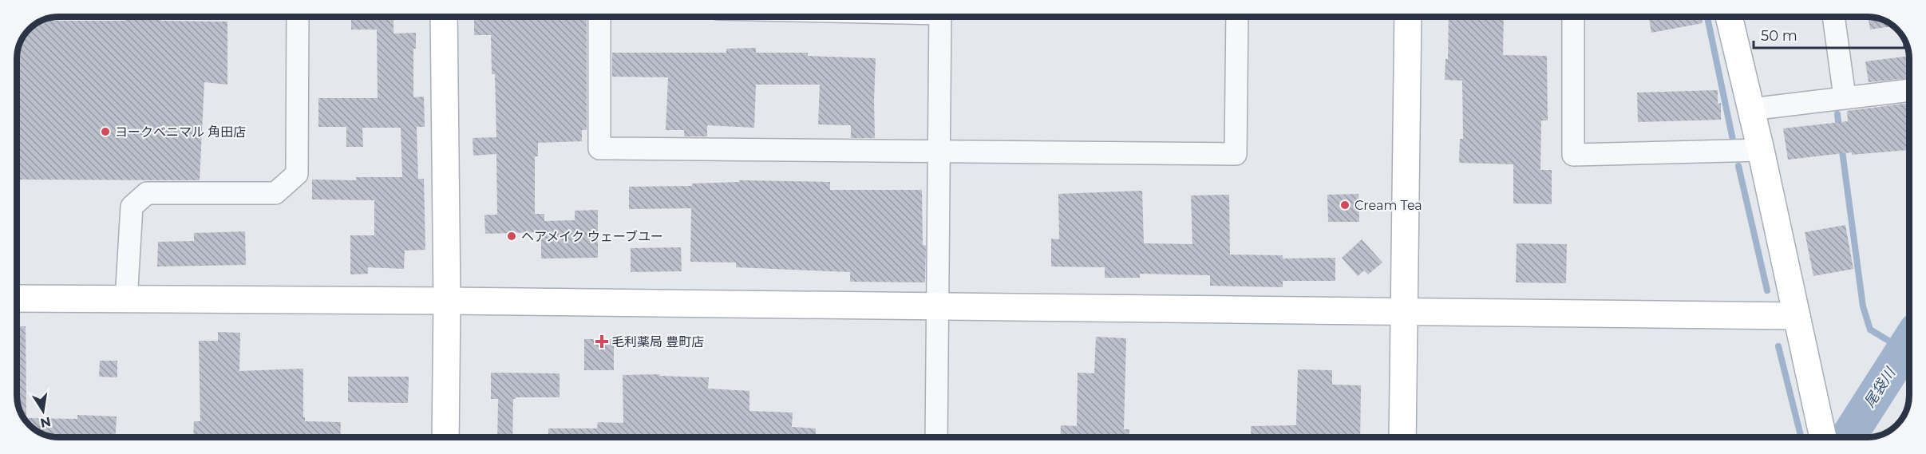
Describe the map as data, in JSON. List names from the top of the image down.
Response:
{
  "water": ["尾袋川"],
  "places": {
    "other": ["ヨークベニマル 角田店", "Cream Tea", "ヘアメイク ウェーブユー"],
    "health": ["毛利薬局 豊町店"]
  },
  "scale_bar": "50 m",
  "north": "bottom"
}
